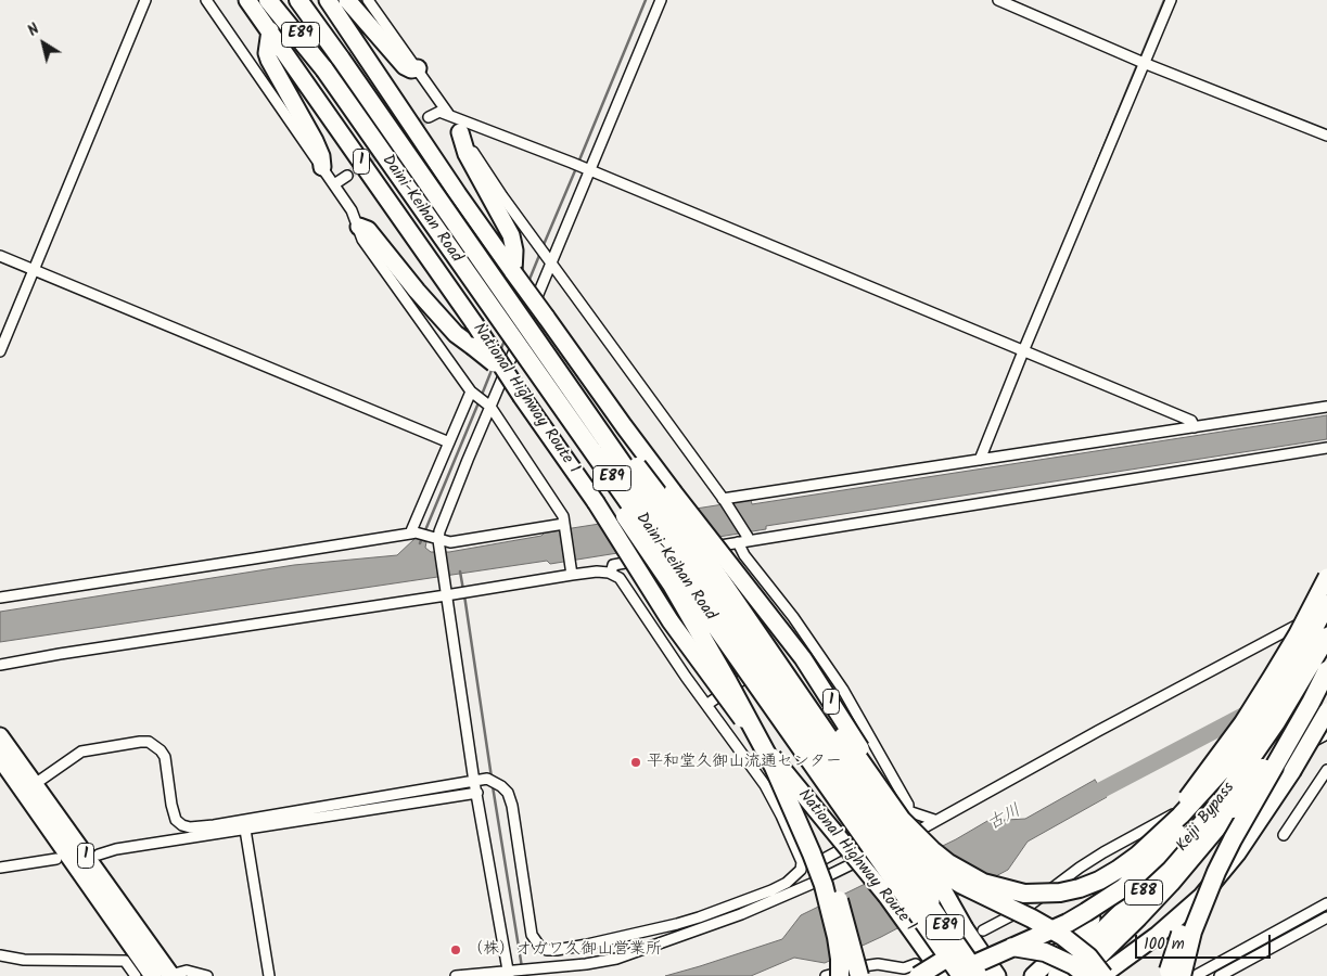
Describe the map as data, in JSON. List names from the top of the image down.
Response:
{
  "streets": {
    "highway": [
      "E89",
      "1",
      "Daini-Keihan Road",
      "National Highway Route 1",
      "Keiji Bypass",
      "E88"
    ]
  },
  "water": ["古川"],
  "places": ["平和堂久御山流通センター", "（株）オガワ久御山営業所"],
  "scale_bar": "100 m",
  "north": "top left"
}
